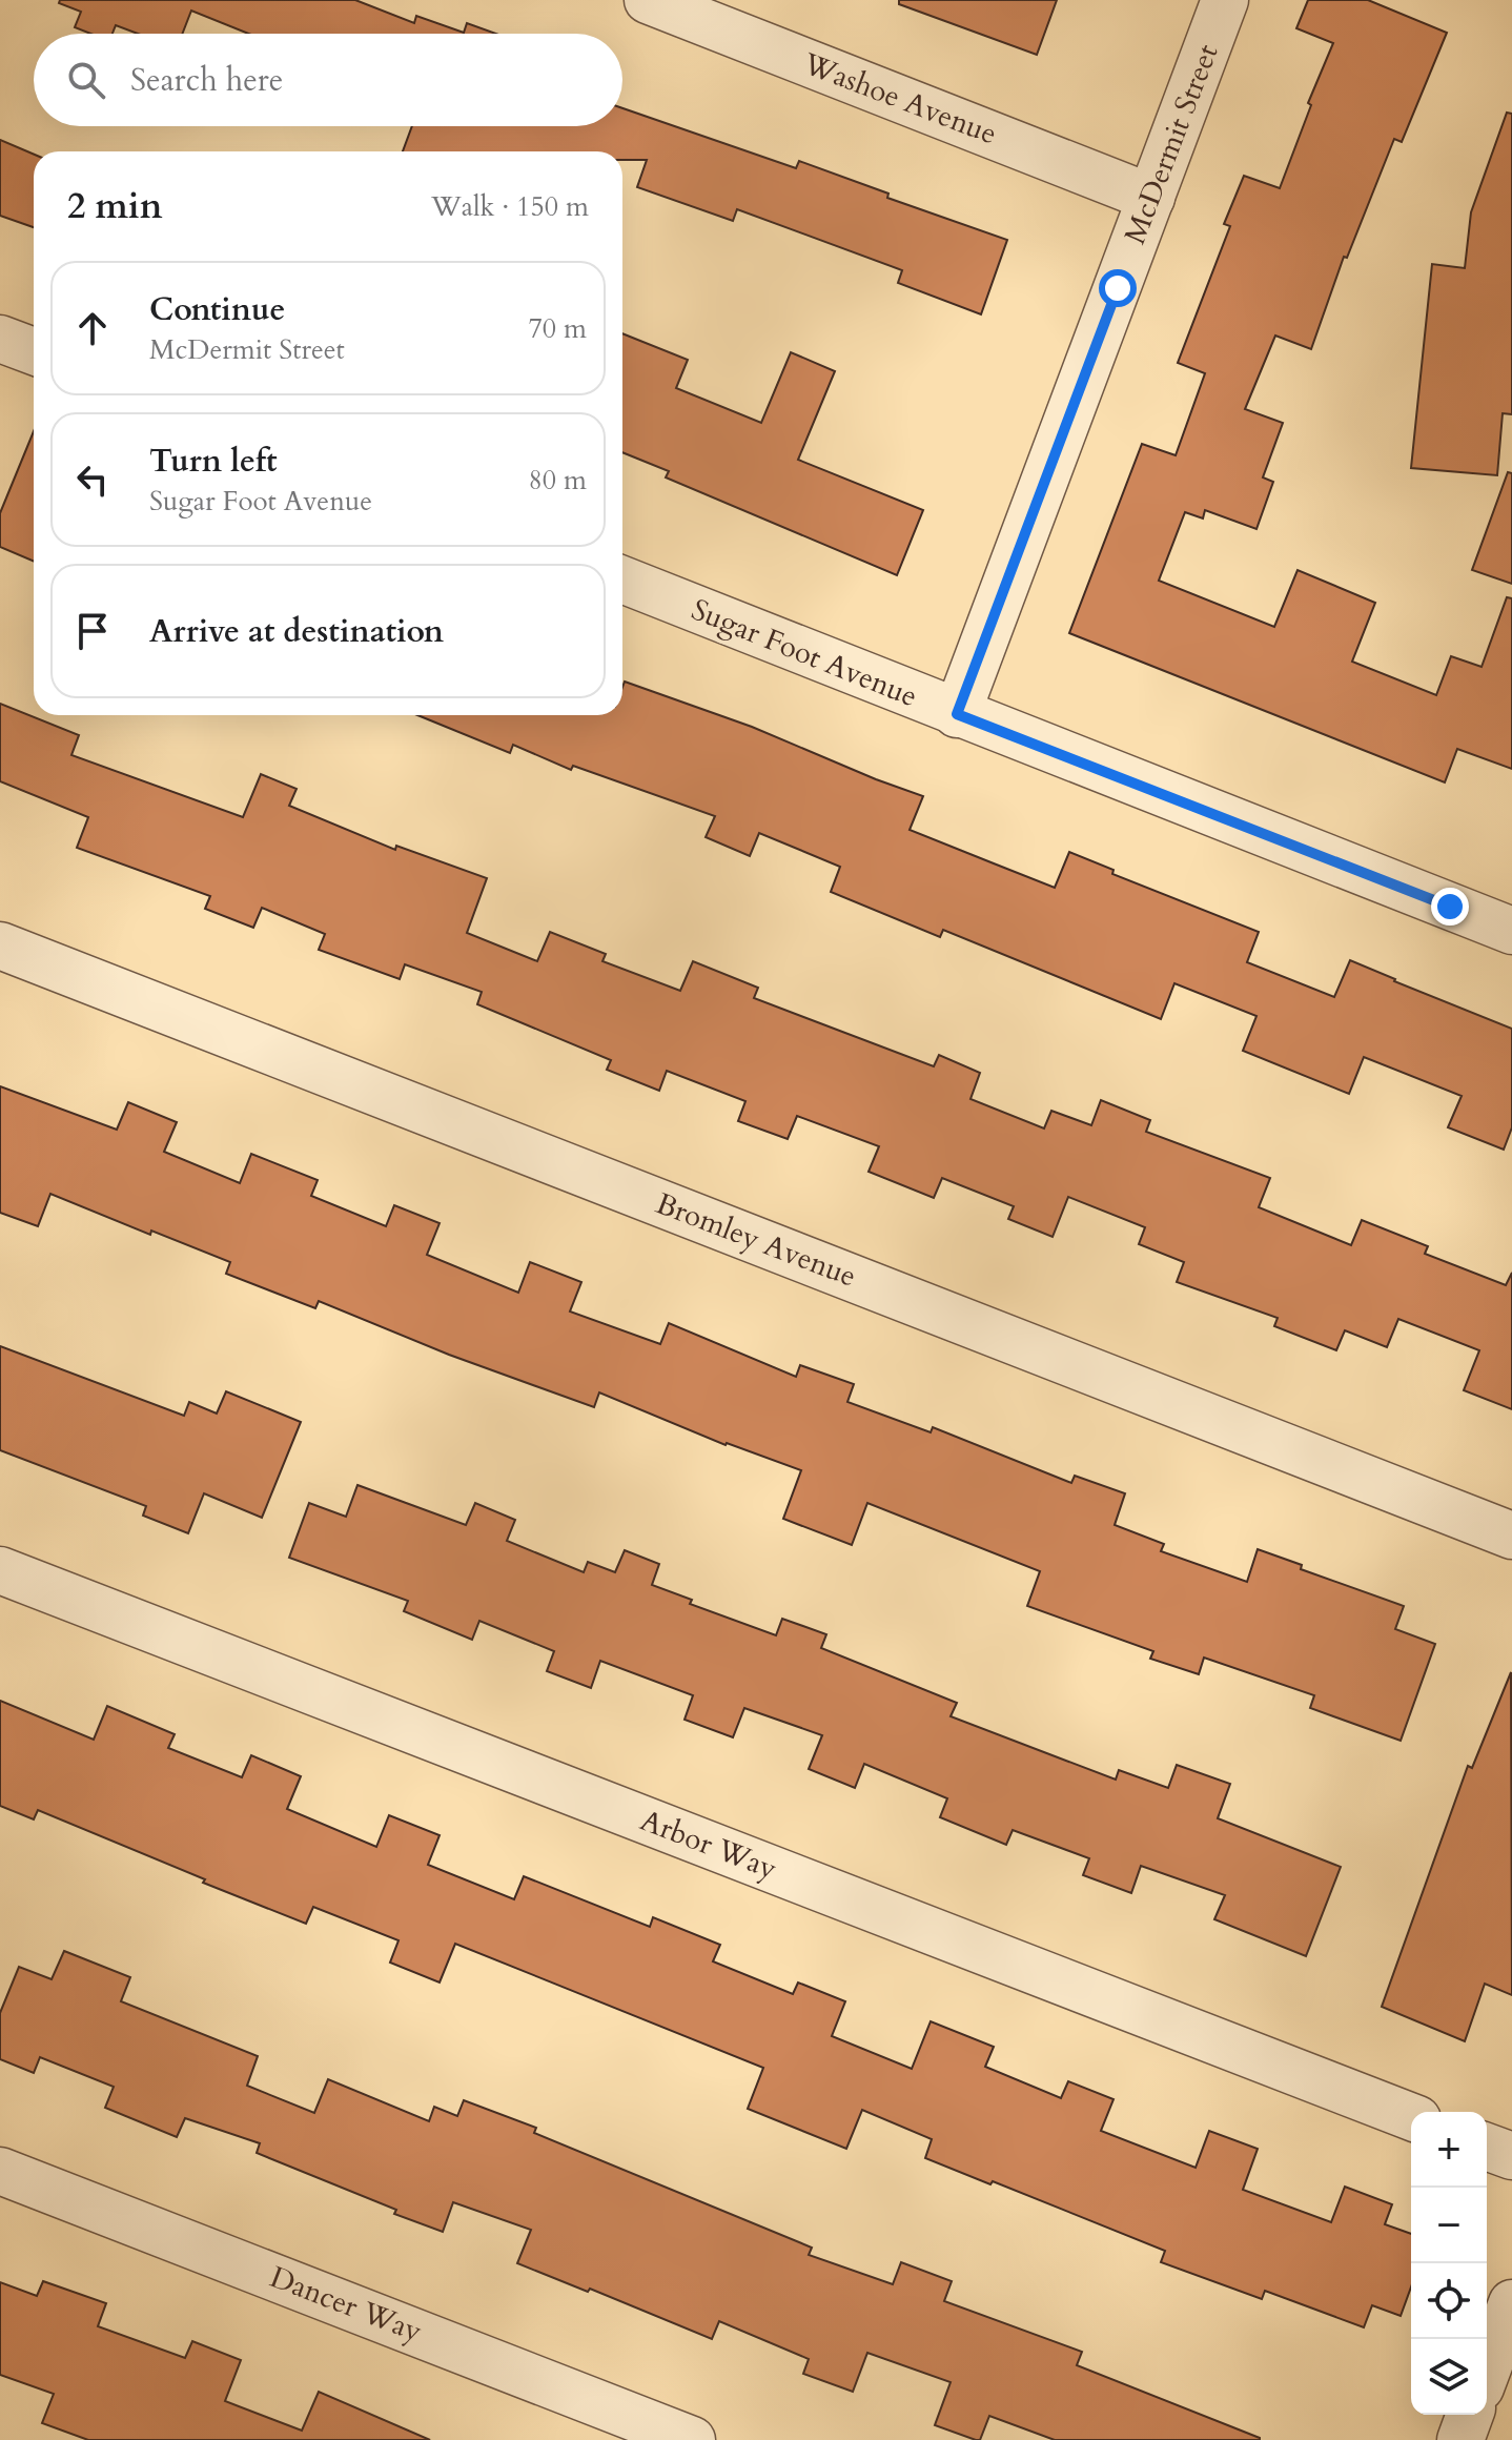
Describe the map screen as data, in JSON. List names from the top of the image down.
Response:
{
  "streets": {
    "street": [
      "Washoe Avenue",
      "McDermit Street",
      "Sugar Foot Avenue",
      "Bromley Avenue",
      "Arbor Way",
      "Dancer Way"
    ]
  },
  "crossings": [
    ["Washoe Avenue", "McDermit Street"],
    ["McDermit Street", "Sugar Foot Avenue"]
  ],
  "page": {
    "search": "Search here",
    "heading": ["2 min", "Walk · 150 m"],
    "list": [
      ["Continue", "McDermit Street", "70 m"],
      ["Turn left", "Sugar Foot Avenue", "80 m"],
      "Arrive at destination"
    ],
    "map_buttons": ["+", "−"]
  }
}
